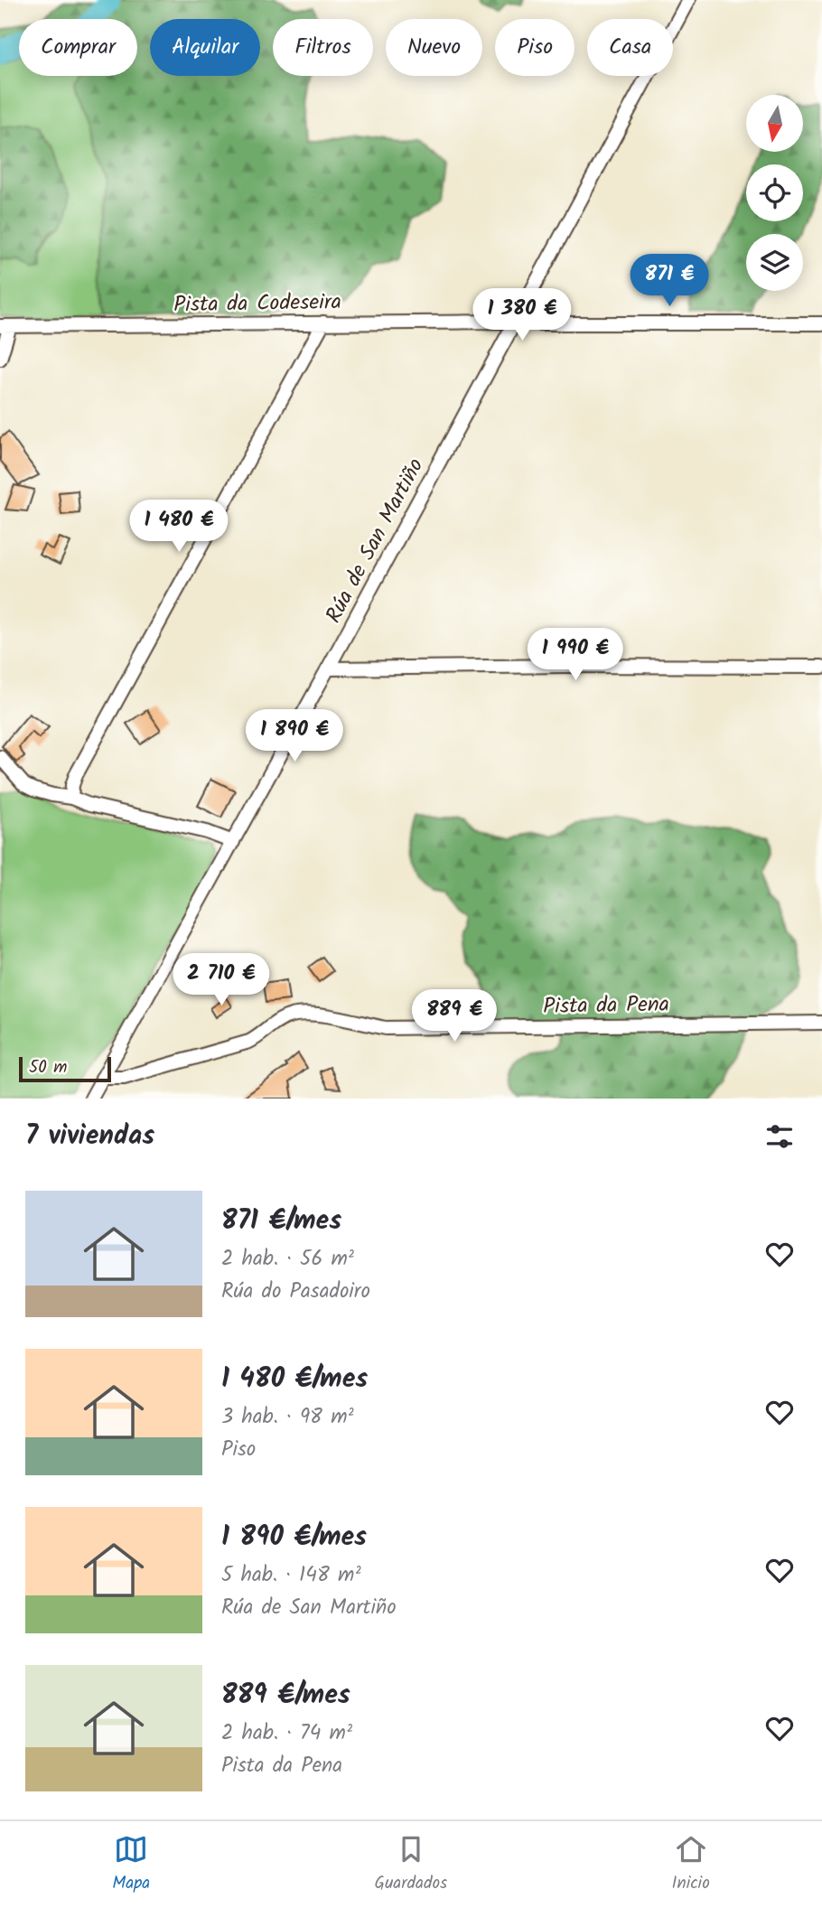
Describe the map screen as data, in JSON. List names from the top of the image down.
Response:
{
  "streets": {
    "street": ["Pista da Codeseira", "Rúa de San Martiño", "Pista da Pena"]
  },
  "crossings": [
    ["Pista da Codeseira", "Rúa de San Martiño"],
    ["Rúa de San Martiño", "Pista da Pena"]
  ],
  "scale_bar": "50 m",
  "north": "bottom",
  "page": {
    "chip": [
      "Comprar",
      "Alquilar",
      "Filtros",
      "Nuevo",
      "Piso",
      "Casa"
    ],
    "price": [
      "871 €",
      "1 380 €",
      "1 480 €",
      "1 990 €",
      "1 890 €",
      "2 710 €",
      "889 €"
    ],
    "scale": "50 m",
    "heading": "7 viviendas",
    "list": [
      {
        "name": "871 €/mes",
        "note": "2 hab. · 56 m² · Rúa do Pasadoiro"
      },
      {
        "name": "1 480 €/mes",
        "note": "3 hab. · 98 m² · Piso"
      },
      {
        "name": "1 890 €/mes",
        "note": "5 hab. · 148 m² · Rúa de San Martiño"
      },
      {
        "name": "889 €/mes",
        "note": "2 hab. · 74 m² · Pista da Pena"
      }
    ],
    "tabs": ["Mapa", "Guardados", "Inicio"]
  }
}
